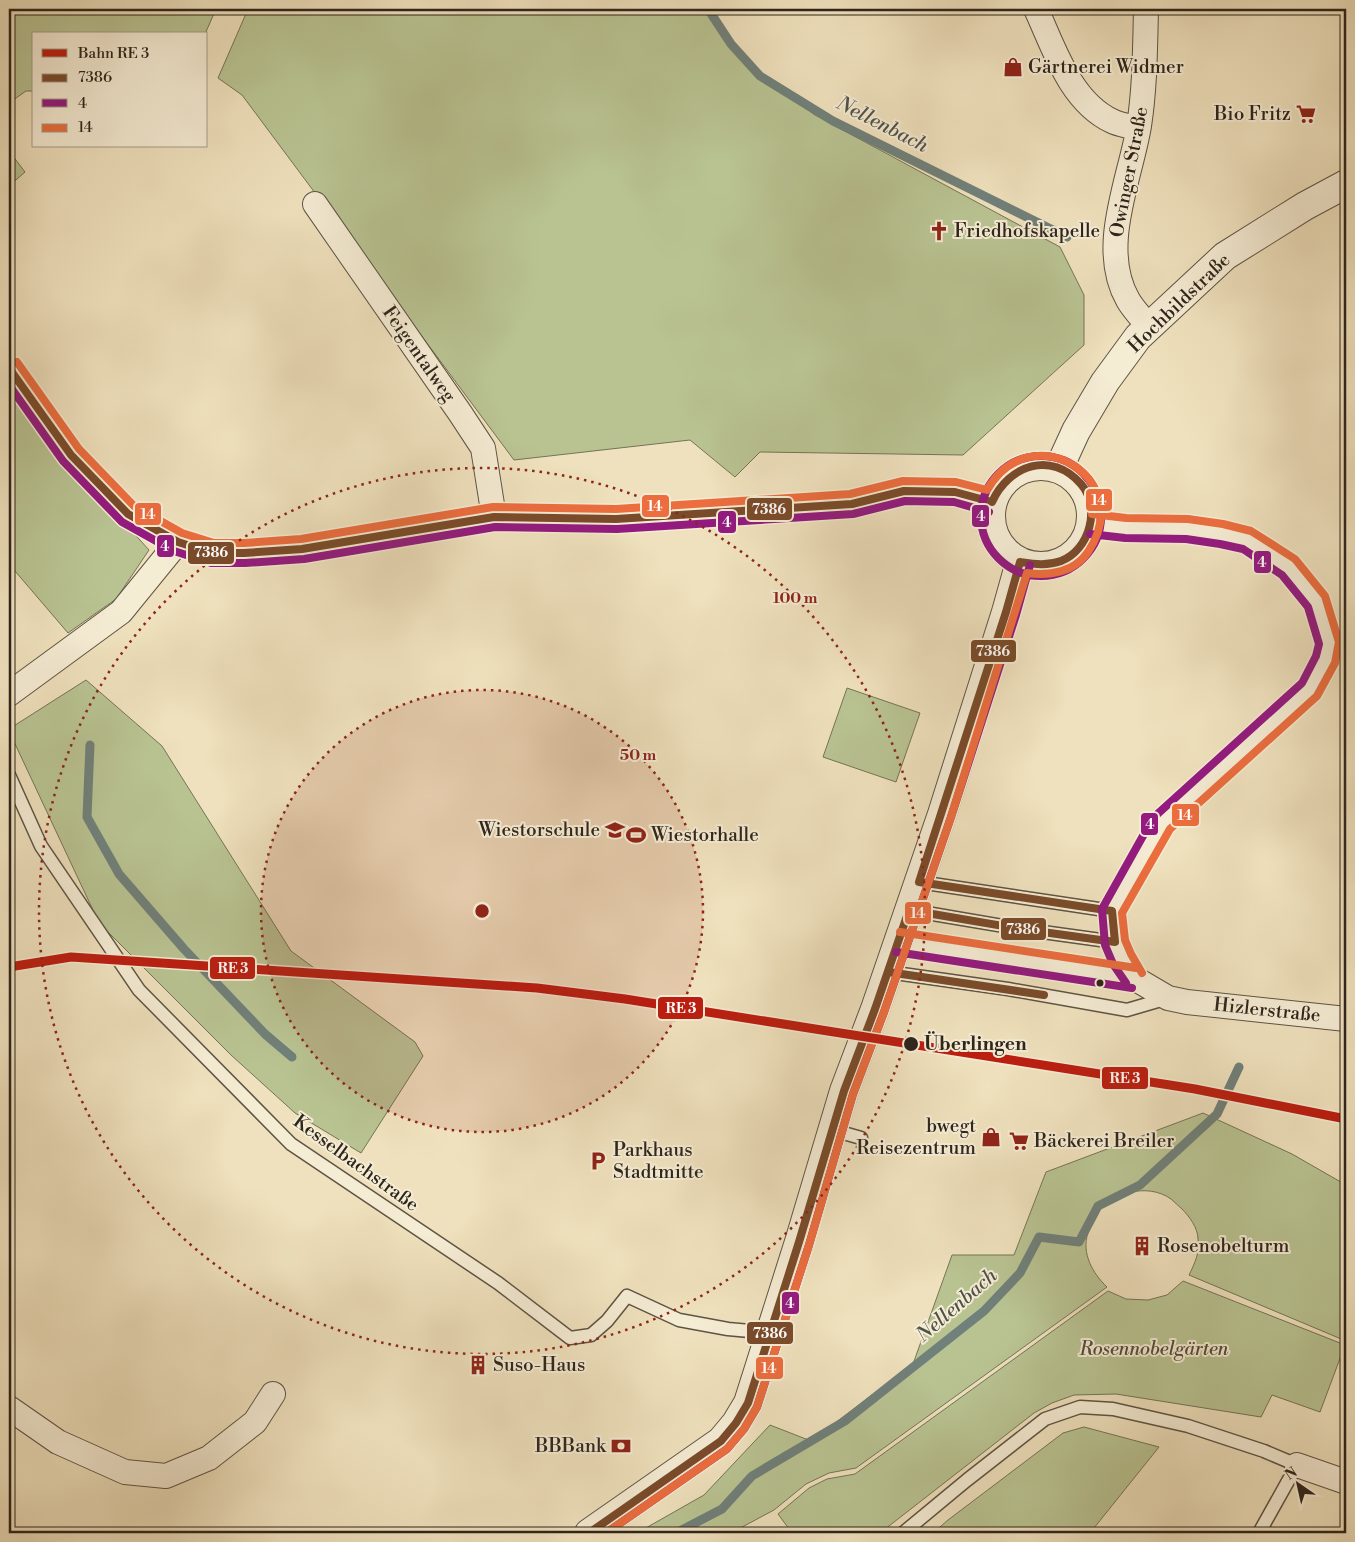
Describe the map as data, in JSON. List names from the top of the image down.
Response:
{
  "streets": {
    "street": [
      "Owinger Straße",
      "Hochbildstraße",
      "Feigentalweg",
      "Hizlerstraße"
    ],
    "lane": ["Kesselbachstraße"]
  },
  "crossings": [
    ["Owinger Straße", "Hochbildstraße"]
  ],
  "water": ["Nellenbach"],
  "parks": ["Rosennobelgärten"],
  "places": {
    "shop": ["Gärtnerei Widmer", "bwegt Reisezentrum"],
    "supermarket": ["Bio Fritz", "Bäckerei Breiler"],
    "church": ["Friedhofskapelle"],
    "school or university": ["Wiestorschule"],
    "sports": ["Wiestorhalle"],
    "other": ["Überlingen"],
    "parking": ["Parkhaus Stadtmitte"],
    "building": ["Rosenobelturm", "Suso-Haus"],
    "bank": ["BBBank"]
  },
  "lines": ["transit line 14", "transit line 7386", "transit line 4"],
  "legend": [
    "Bahn RE 3",
    "7386",
    "4",
    "14"
  ],
  "north": "top left",
  "rings": ["100 m", "50 m"]
}
